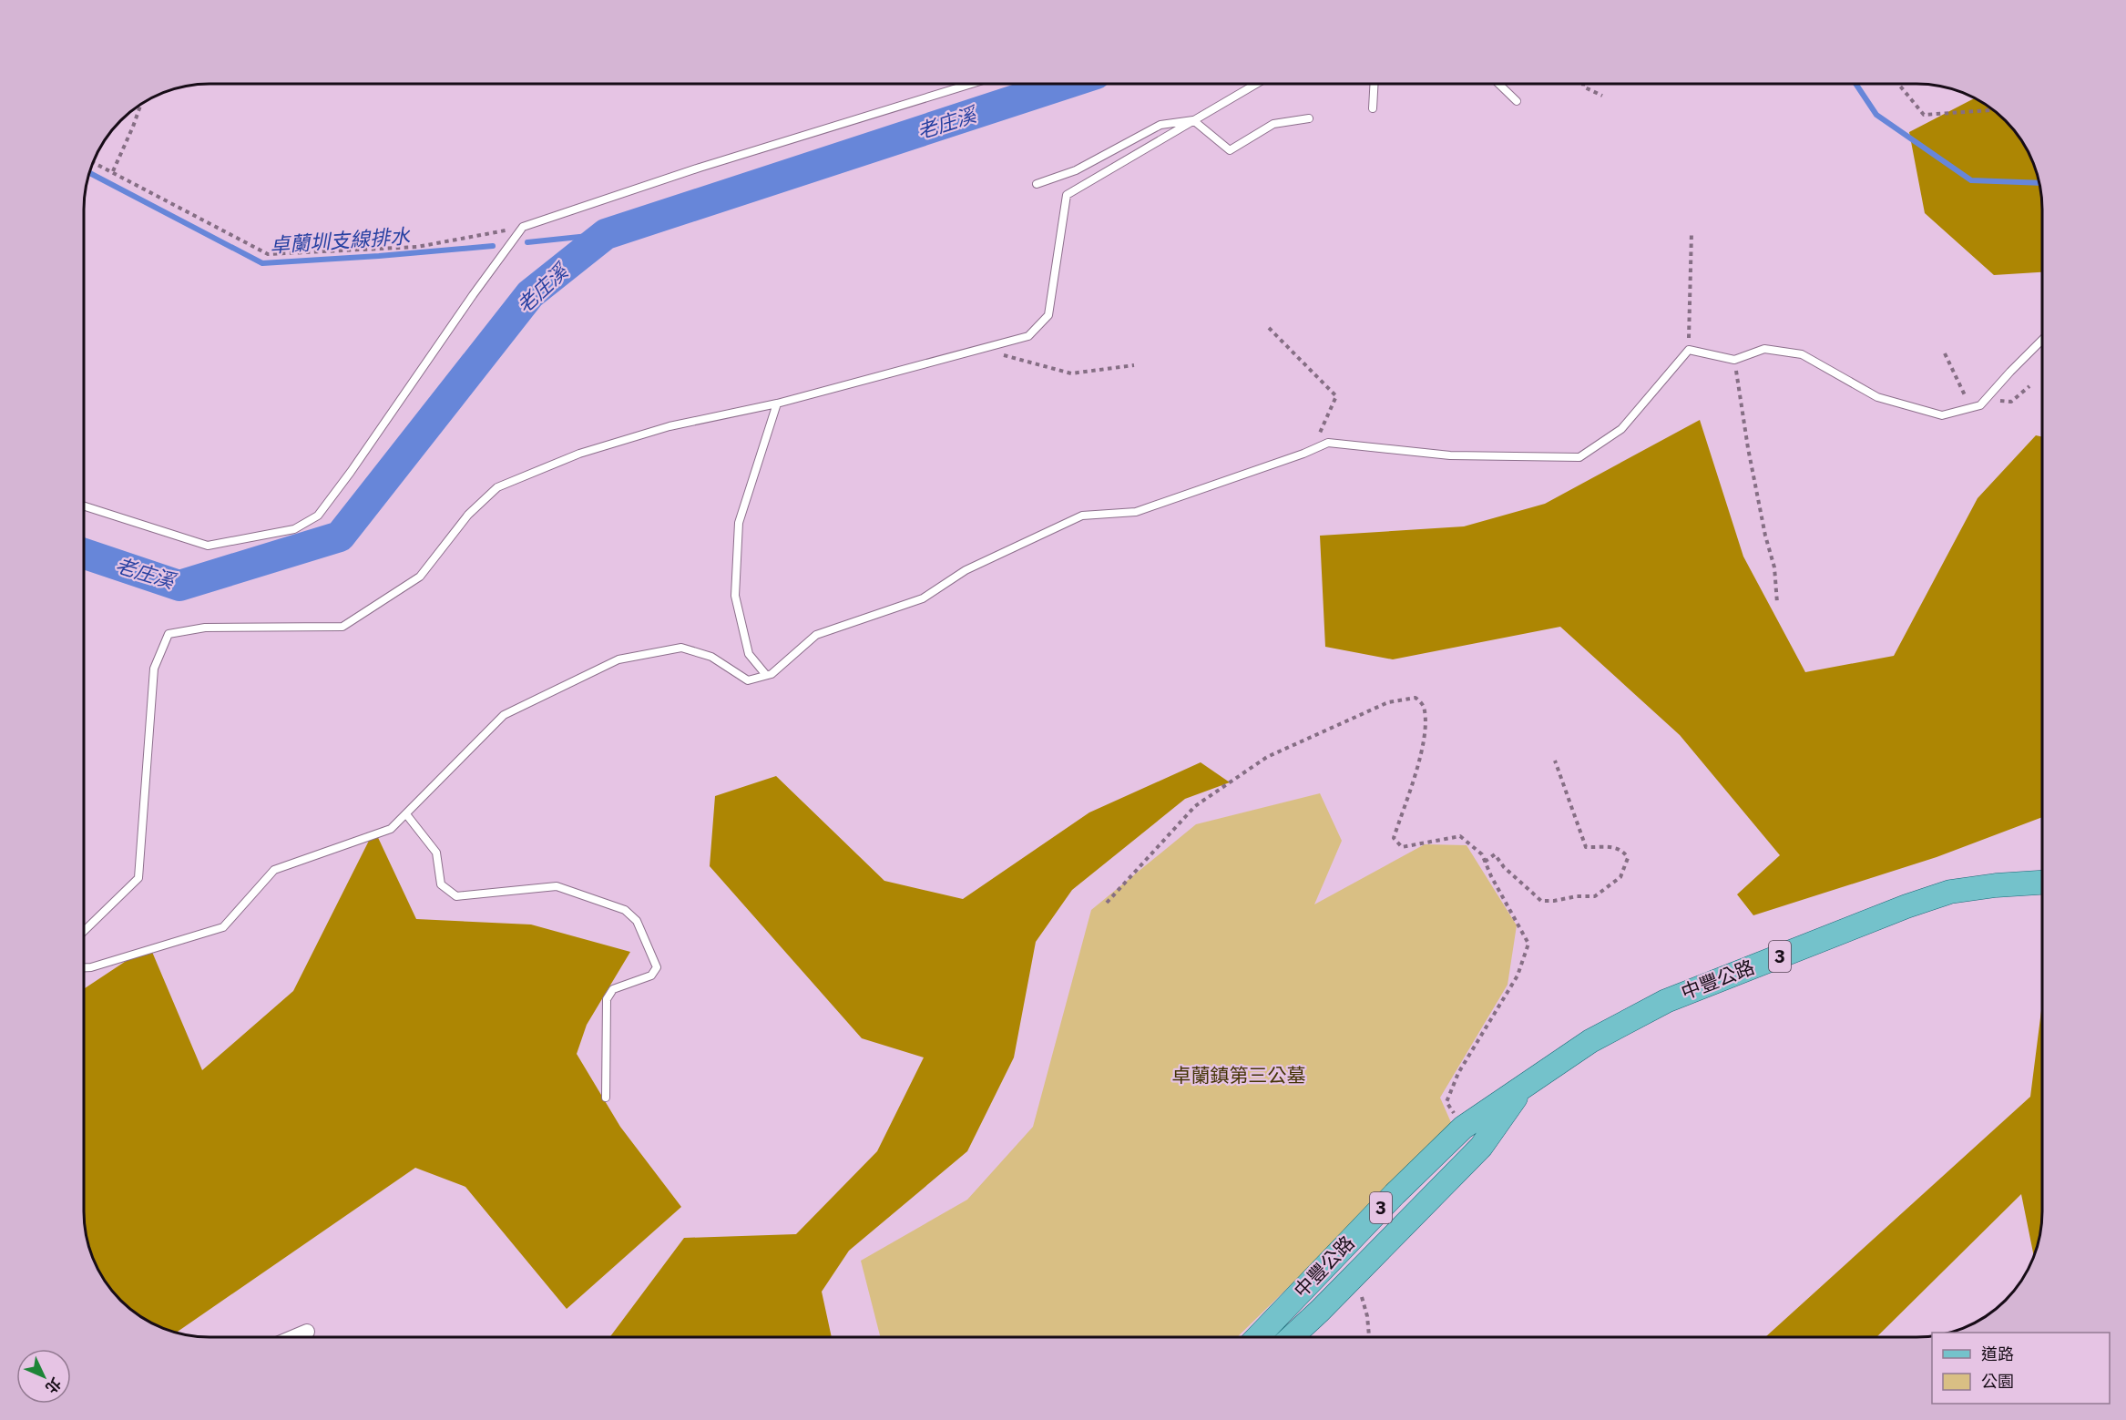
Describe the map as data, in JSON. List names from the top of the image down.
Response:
{
  "streets": {
    "main road": ["3", "中豐公路"]
  },
  "water": ["老庄溪", "卓蘭圳支線排水"],
  "parks": ["卓蘭鎮第三公墓"],
  "legend": ["道路", "公園"],
  "north": "bottom right"
}
